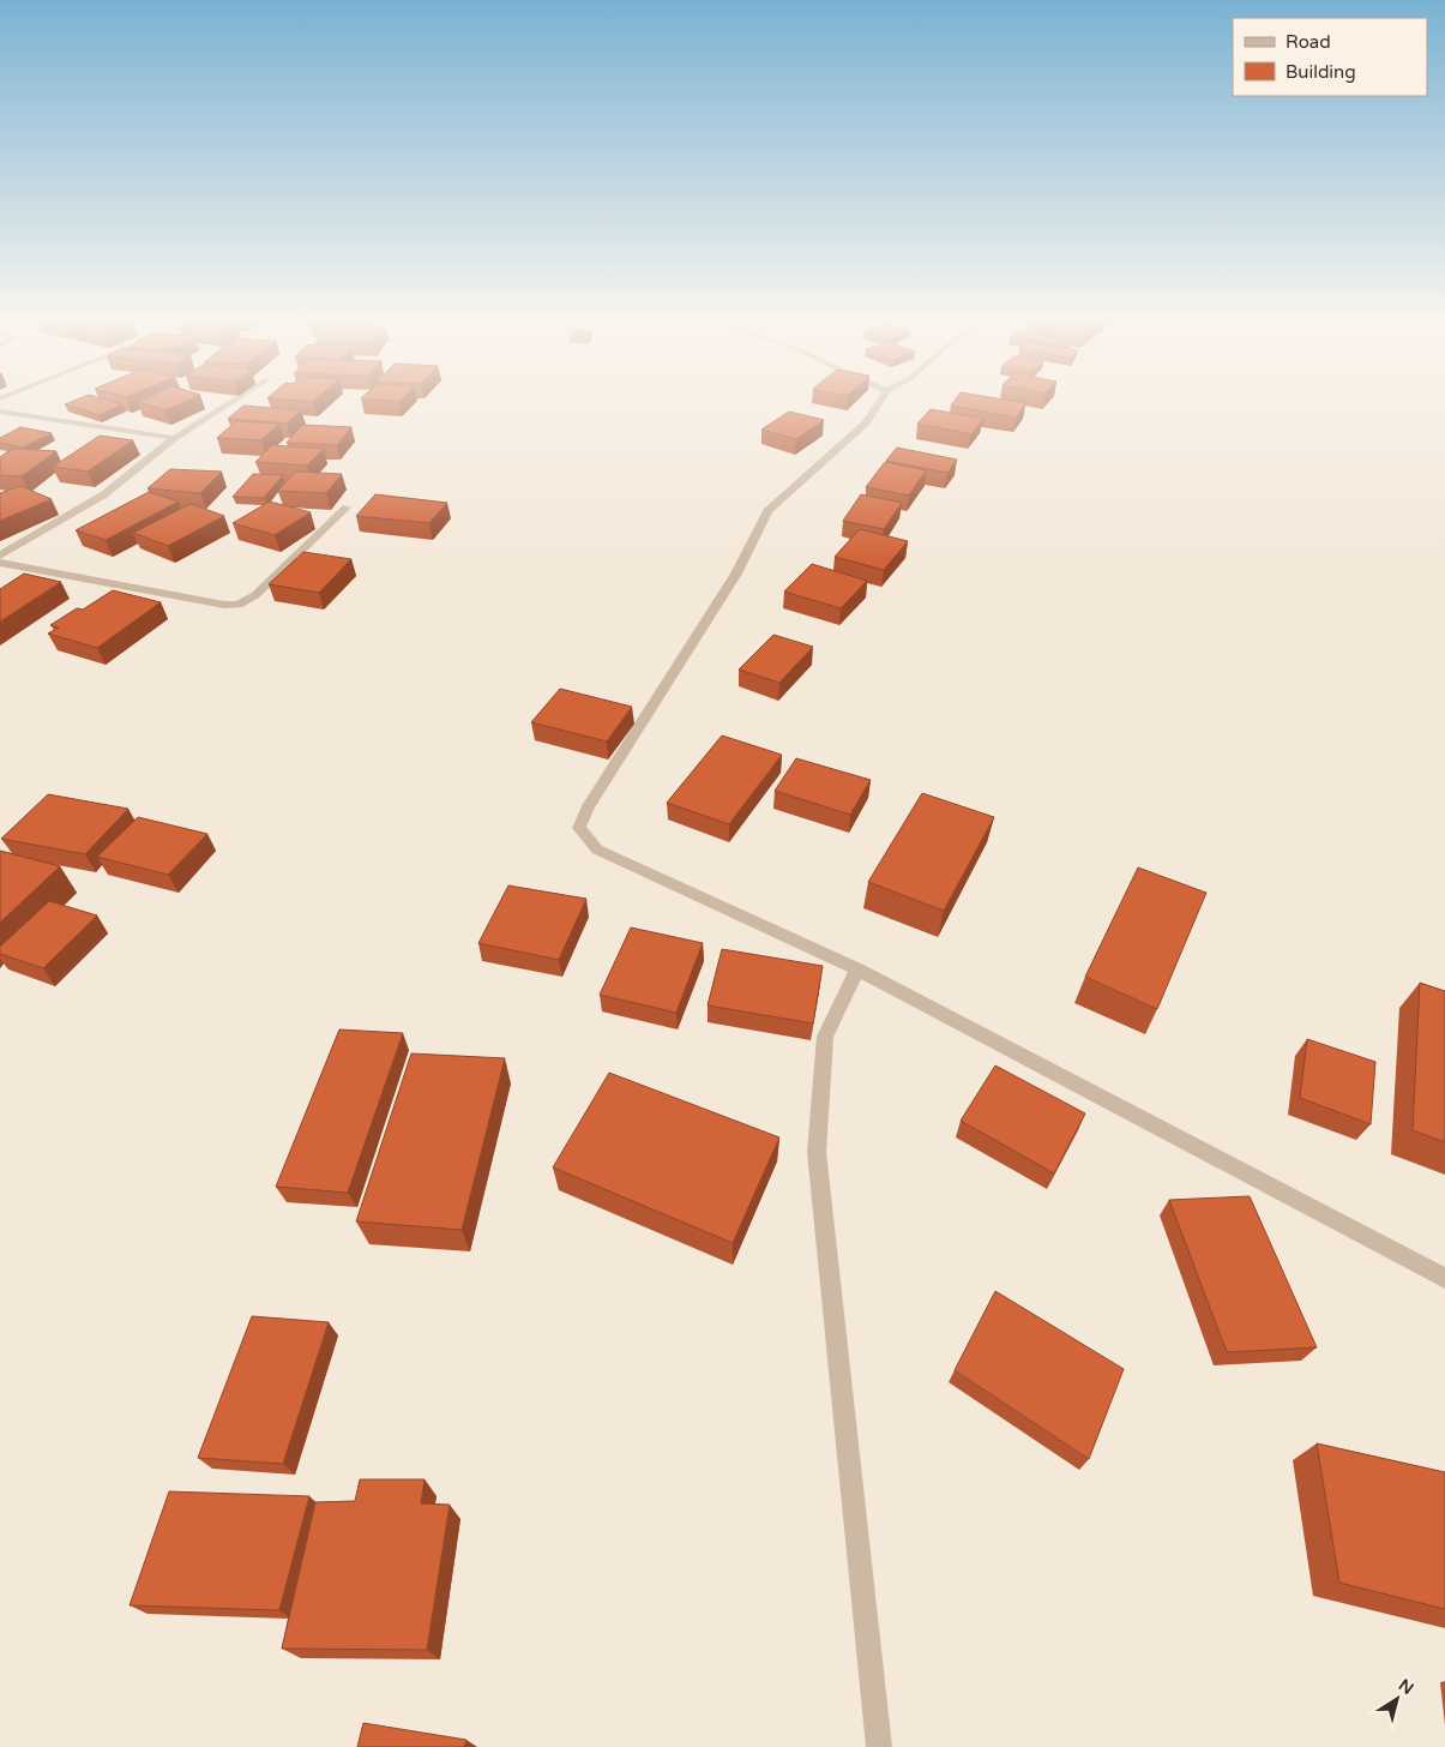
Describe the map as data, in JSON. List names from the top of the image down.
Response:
{
  "legend": ["Road", "Building"],
  "north": "top right"
}
